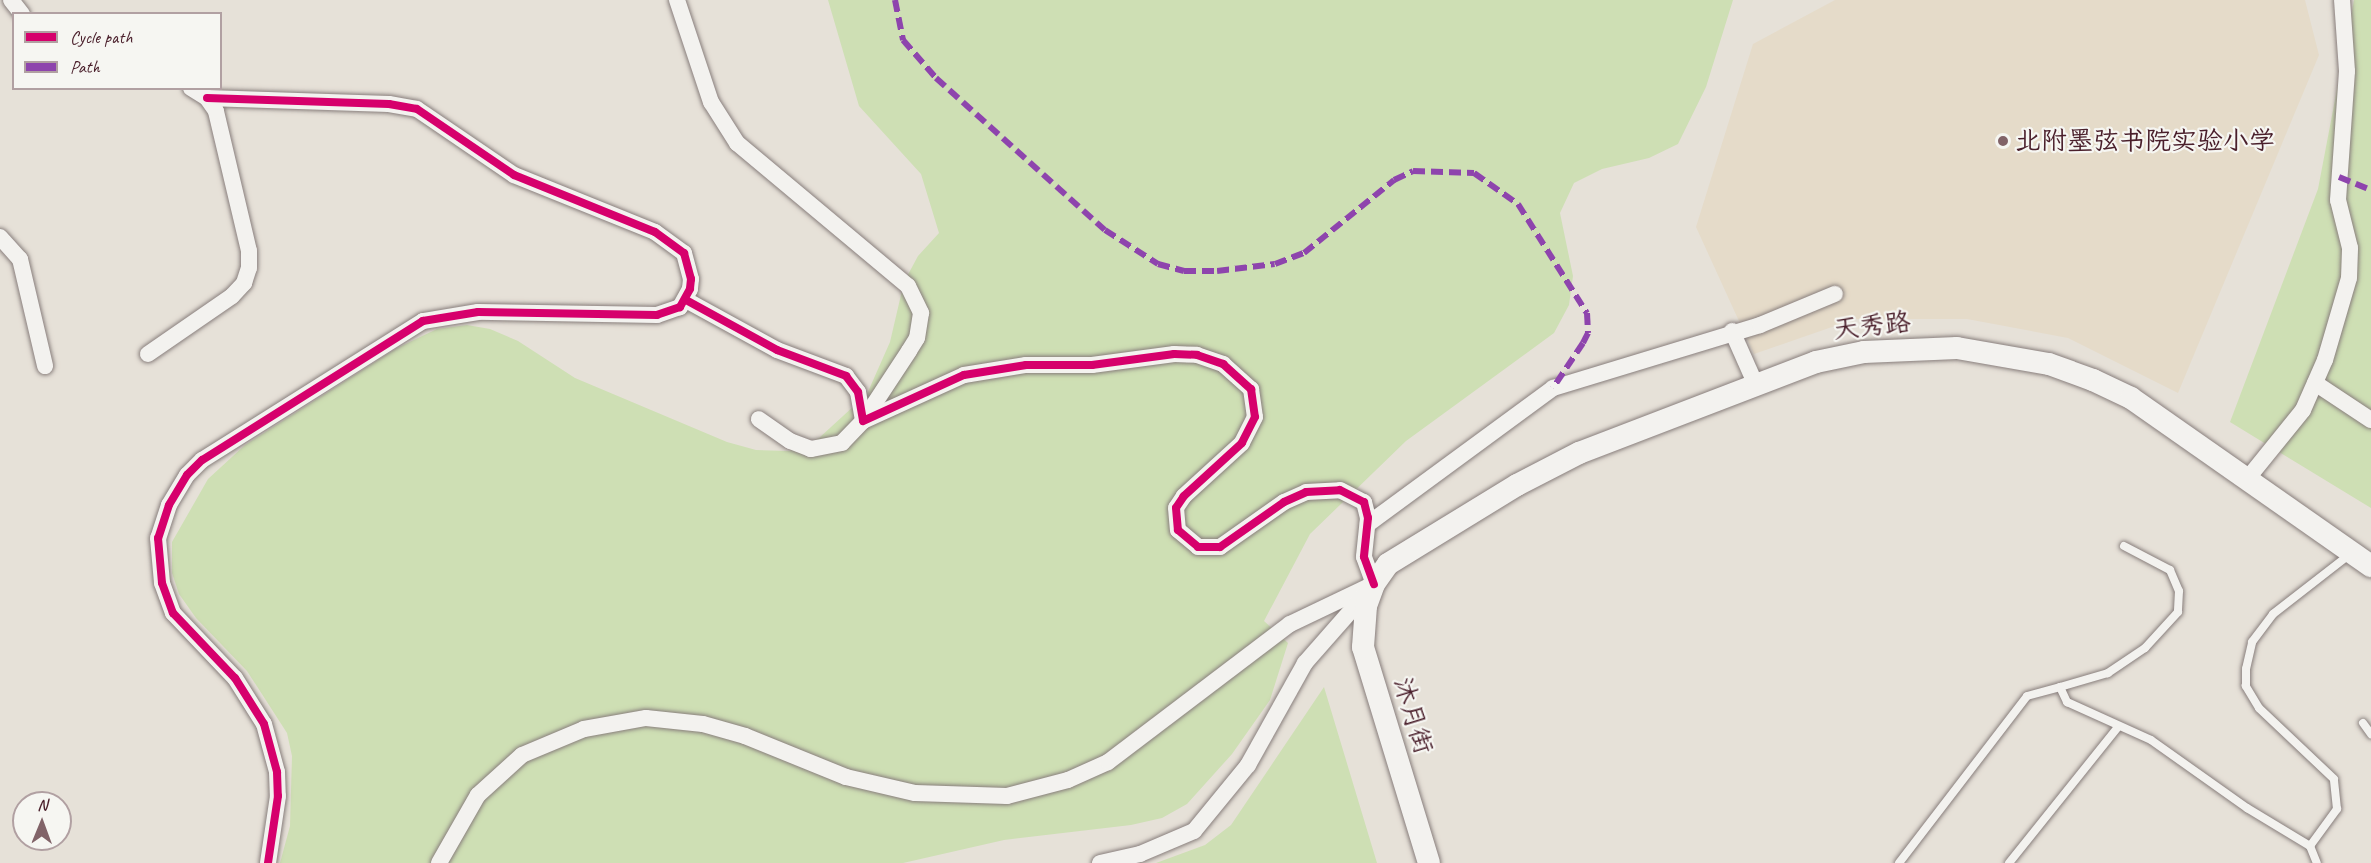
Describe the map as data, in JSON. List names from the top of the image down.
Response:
{
  "streets": {
    "main road": ["天秀路", "沐月街"]
  },
  "crossings": [
    ["天秀路", "沐月街"]
  ],
  "places": ["北附墨弦书院实验小学"],
  "legend": ["Cycle path", "Path"],
  "north": "top"
}
